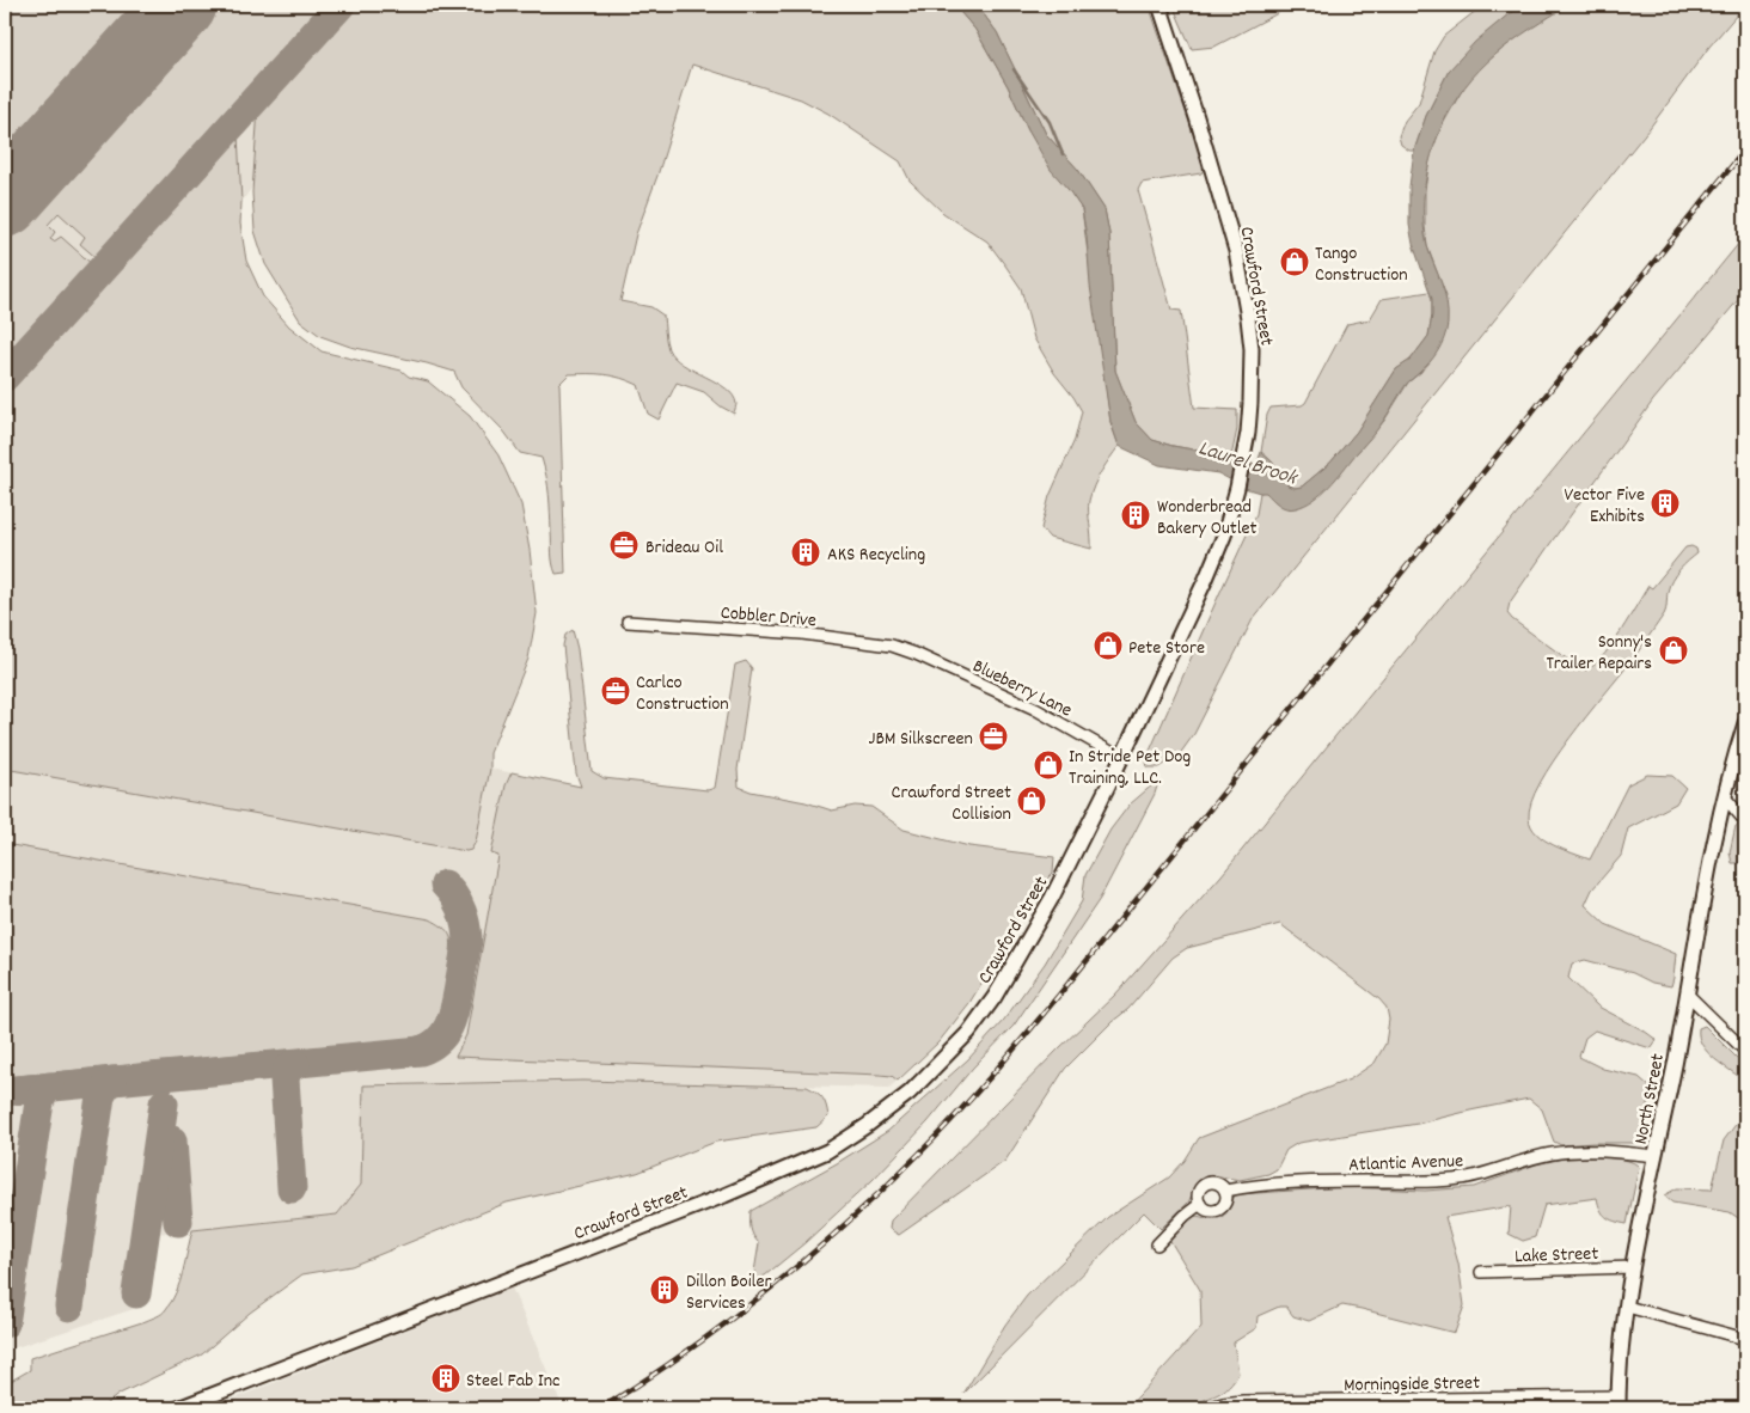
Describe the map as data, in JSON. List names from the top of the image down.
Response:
{
  "streets": {
    "main road": ["Crawford Street", "North Street"],
    "street": [
      "Cobbler Drive",
      "Blueberry Lane",
      "Atlantic Avenue",
      "Lake Street",
      "Morningside Street"
    ]
  },
  "crossings": [
    ["Crawford Street", "Blueberry Lane"],
    ["Cobbler Drive", "Blueberry Lane"],
    ["North Street", "Atlantic Avenue"],
    ["North Street", "Lake Street"],
    ["North Street", "Morningside Street"]
  ],
  "water": ["Laurel Brook"],
  "places": {
    "shop": [
      "Tango Construction",
      "Pete Store",
      "Sonny's Trailer Repairs",
      "In Stride Pet Dog Training, LLC.",
      "Crawford Street Collision"
    ],
    "building": [
      "Vector Five Exhibits",
      "Wonderbread Bakery Outlet",
      "AKS Recycling",
      "Dillon Boiler Services",
      "Steel Fab Inc"
    ],
    "office": ["Brideau Oil", "Carlco Construction", "JBM Silkscreen"]
  }
}
